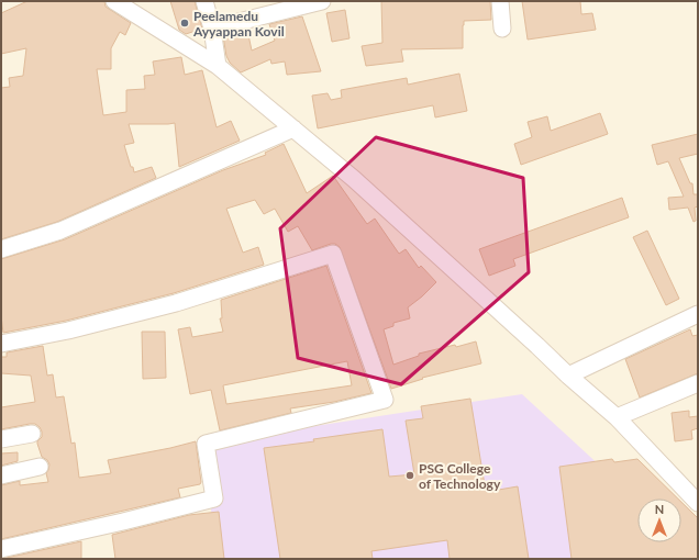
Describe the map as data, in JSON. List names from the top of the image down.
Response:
{
  "places": ["Peelamedu Ayyappan Kovil", "PSG College of Technology"],
  "north": "top"
}
